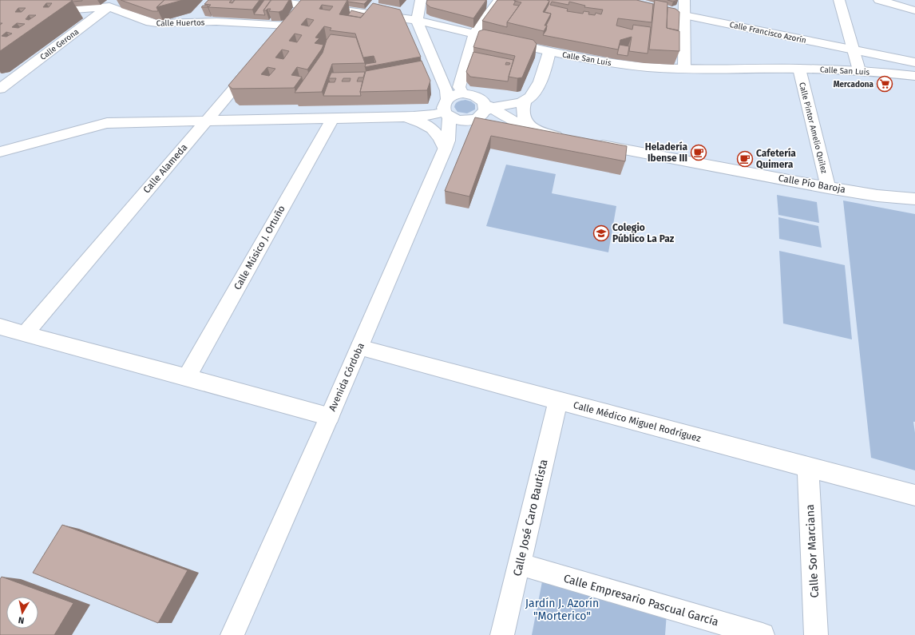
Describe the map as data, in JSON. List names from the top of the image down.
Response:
{
  "streets": {
    "street": [
      "Calle Huertos",
      "Calle Francisco Azorín",
      "Calle Gerona",
      "Calle San Luis",
      "Calle Pintor Amelio Quilez",
      "Calle Alameda",
      "Calle Pío Baroja",
      "Calle Músico J. Ortuño",
      "Avenida Córdoba",
      "Calle Médico Miguel Rodríguez",
      "Calle José Caro Bautista",
      "Calle Sor Marciana",
      "Calle Empresario Pascual García"
    ]
  },
  "crossings": [
    ["Calle Huertos", "Calle Gerona"],
    ["Calle San Luis", "Calle Pintor Amelio Quilez"],
    ["Calle San Luis", "Avenida Córdoba"],
    ["Calle Pintor Amelio Quilez", "Calle Pío Baroja"],
    ["Avenida Córdoba", "Calle Médico Miguel Rodríguez"],
    ["Calle Médico Miguel Rodríguez", "Calle José Caro Bautista"],
    ["Calle Médico Miguel Rodríguez", "Calle Sor Marciana"],
    ["Calle José Caro Bautista", "Calle Empresario Pascual García"]
  ],
  "parks": ["Jardín J. Azorín \"Morterico\""],
  "places": {
    "supermarket": ["Mercadona"],
    "cafe": ["Heladería Ibense III", "Cafetería Quimera"],
    "school or university": ["Colegio Público La Paz"]
  },
  "north": "bottom"
}
